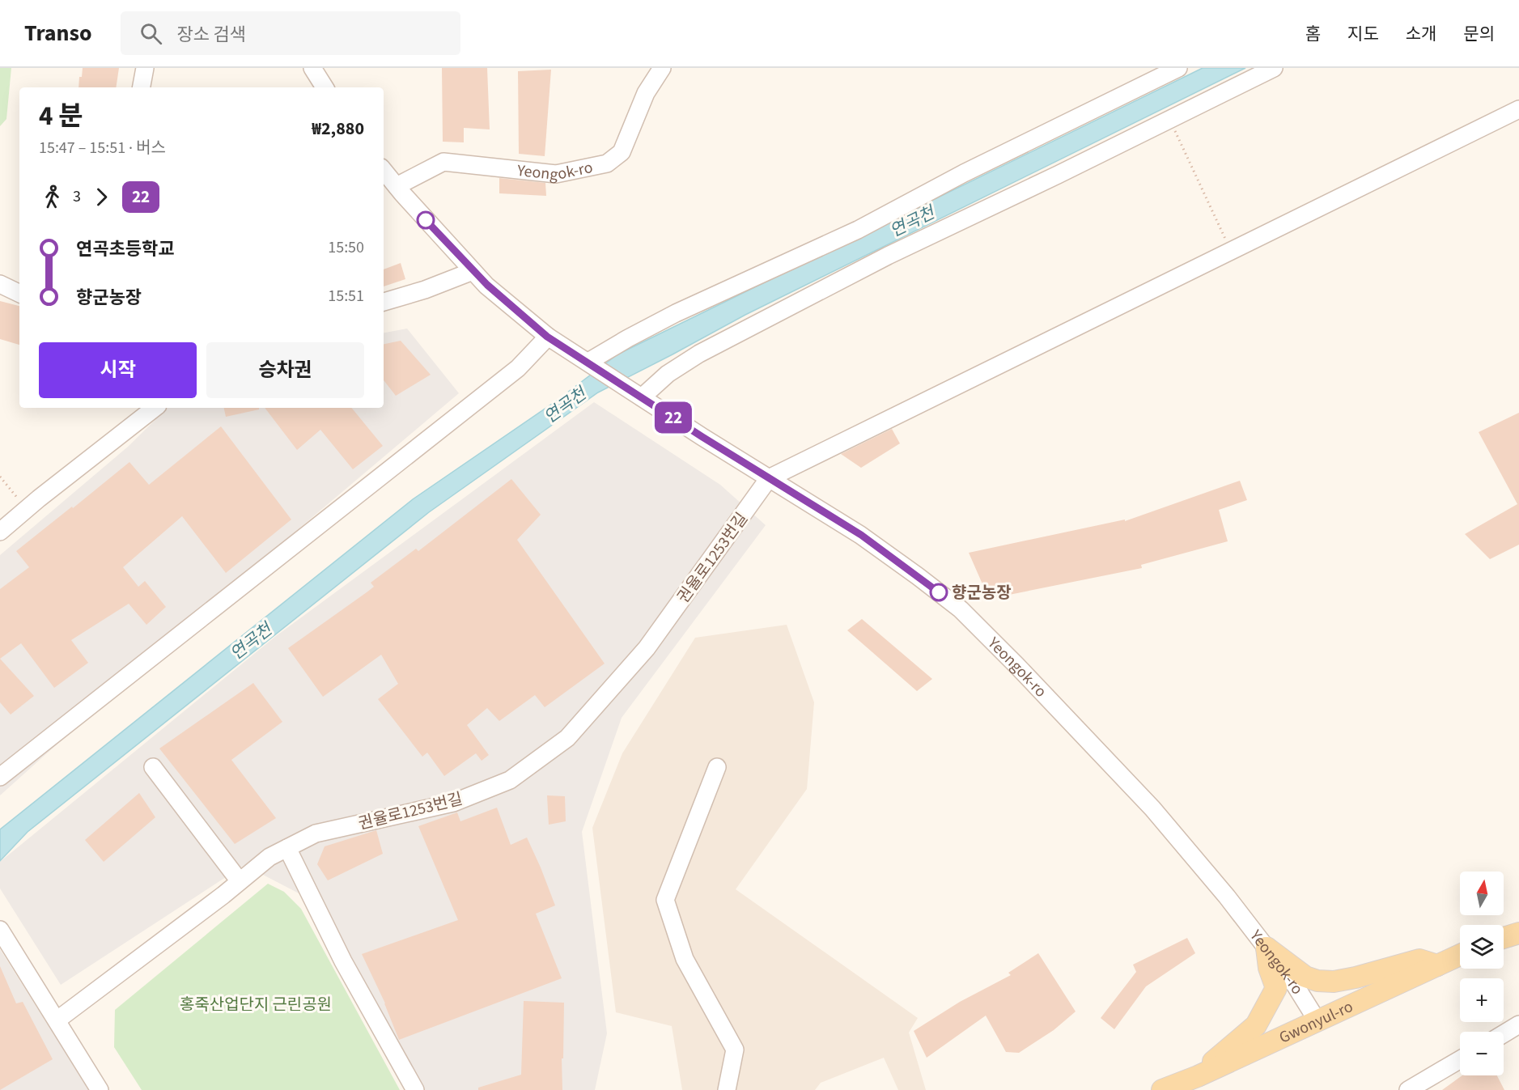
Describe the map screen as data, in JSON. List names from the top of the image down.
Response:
{
  "streets": {
    "main road": ["Gwonyul-ro"],
    "street": ["Yeongok-ro", "권율로1253번길"]
  },
  "crossings": [
    ["Yeongok-ro", "권율로1253번길"],
    ["Yeongok-ro", "Gwonyul-ro"]
  ],
  "water": ["연곡천"],
  "parks": ["홍죽산업단지 근린공원"],
  "places": ["향군농장"],
  "lines": ["bus line 22"],
  "north": "top",
  "page": {
    "header": "Transo",
    "search": "장소 검색",
    "nav": [
      "홈",
      "지도",
      "소개",
      "문의"
    ],
    "on_map": "22",
    "heading": ["4 분", "15:47 – 15:51 · 버스", "₩2,880"],
    "legs": ["3", "22"],
    "list": [
      {
        "name": "연곡초등학교",
        "value": "15:50"
      },
      {
        "name": "향군농장",
        "value": "15:51"
      }
    ],
    "buttons": ["시작", "승차권"],
    "map_buttons": ["+", "−"]
  }
}
